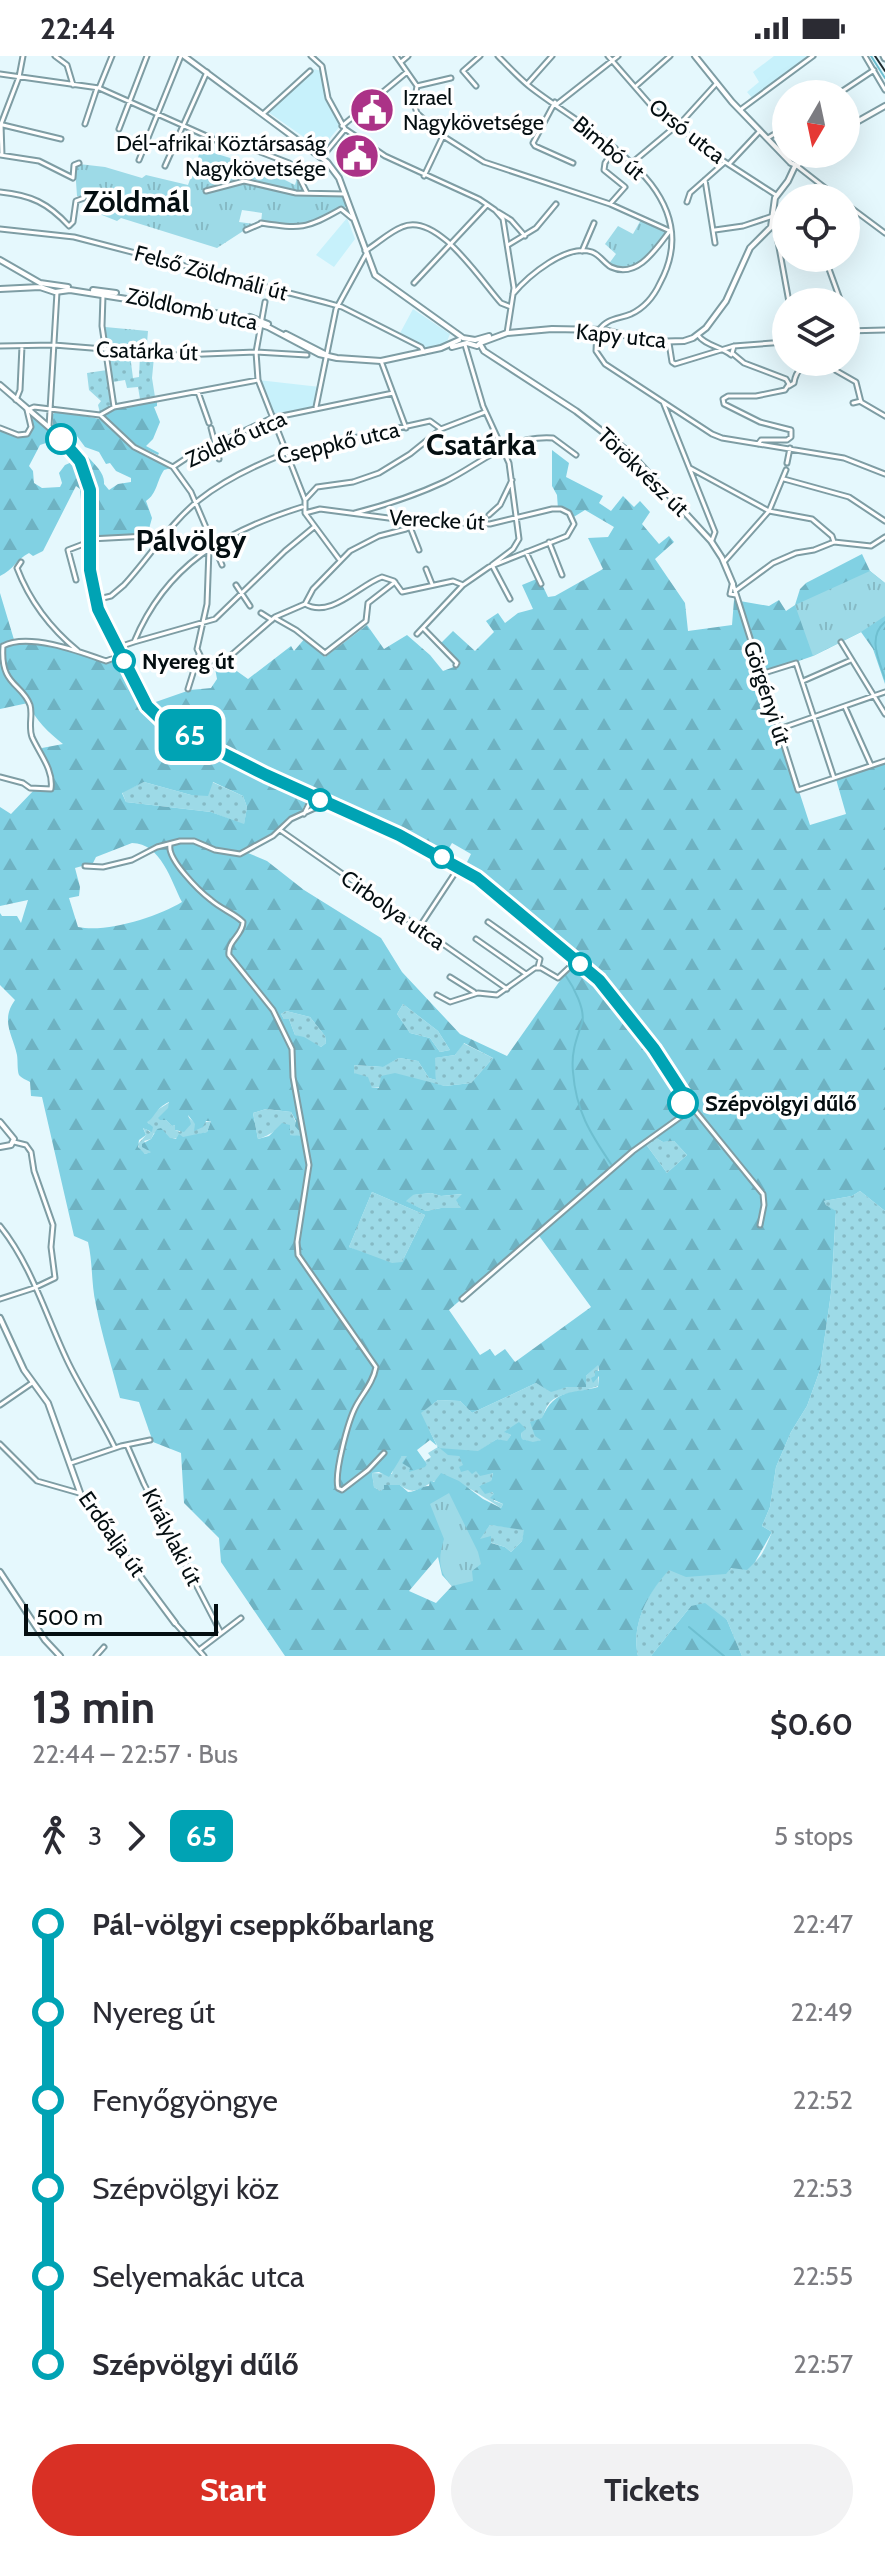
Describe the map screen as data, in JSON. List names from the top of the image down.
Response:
{
  "streets": {
    "street": [
      "Orsó utca",
      "Bimbó út",
      "Felső Zöldmáli út",
      "Zöldlomb utca",
      "Kapy utca",
      "Csatárka út",
      "Zöldkő utca",
      "Cseppkő utca",
      "Törökvész út",
      "Verecke út",
      "Görgényi út",
      "Cirbolya utca",
      "Erdőalja út",
      "Királylaki út"
    ]
  },
  "crossings": [
    ["Bimbó út", "Kapy utca"],
    ["Kapy utca", "Törökvész út"],
    ["Törökvész út", "Görgényi út"]
  ],
  "districts": ["Zöldmál", "Csatárka", "Pálvölgy"],
  "places": {
    "public building": ["Izrael Nagykövetsége", "Dél-afrikai Köztársaság Nagykövetsége"],
    "other": ["Nyereg út", "Szépvölgyi dűlő"]
  },
  "lines": ["bus line 65"],
  "scale_bar": "500 m",
  "north": "bottom",
  "page": {
    "status": "22:44",
    "on_map": "65",
    "scale": "500 m",
    "heading": ["13 min", "22:44 – 22:57 · Bus", "$0.60"],
    "legs": ["3", "65", "5 stops"],
    "list": [
      {
        "name": "Pál-völgyi cseppkőbarlang",
        "value": "22:47"
      },
      {
        "name": "Nyereg út",
        "value": "22:49"
      },
      {
        "name": "Fenyőgyöngye",
        "value": "22:52"
      },
      {
        "name": "Szépvölgyi köz",
        "value": "22:53"
      },
      {
        "name": "Selyemakác utca",
        "value": "22:55"
      },
      {
        "name": "Szépvölgyi dűlő",
        "value": "22:57"
      }
    ],
    "buttons": ["Start", "Tickets"]
  }
}
